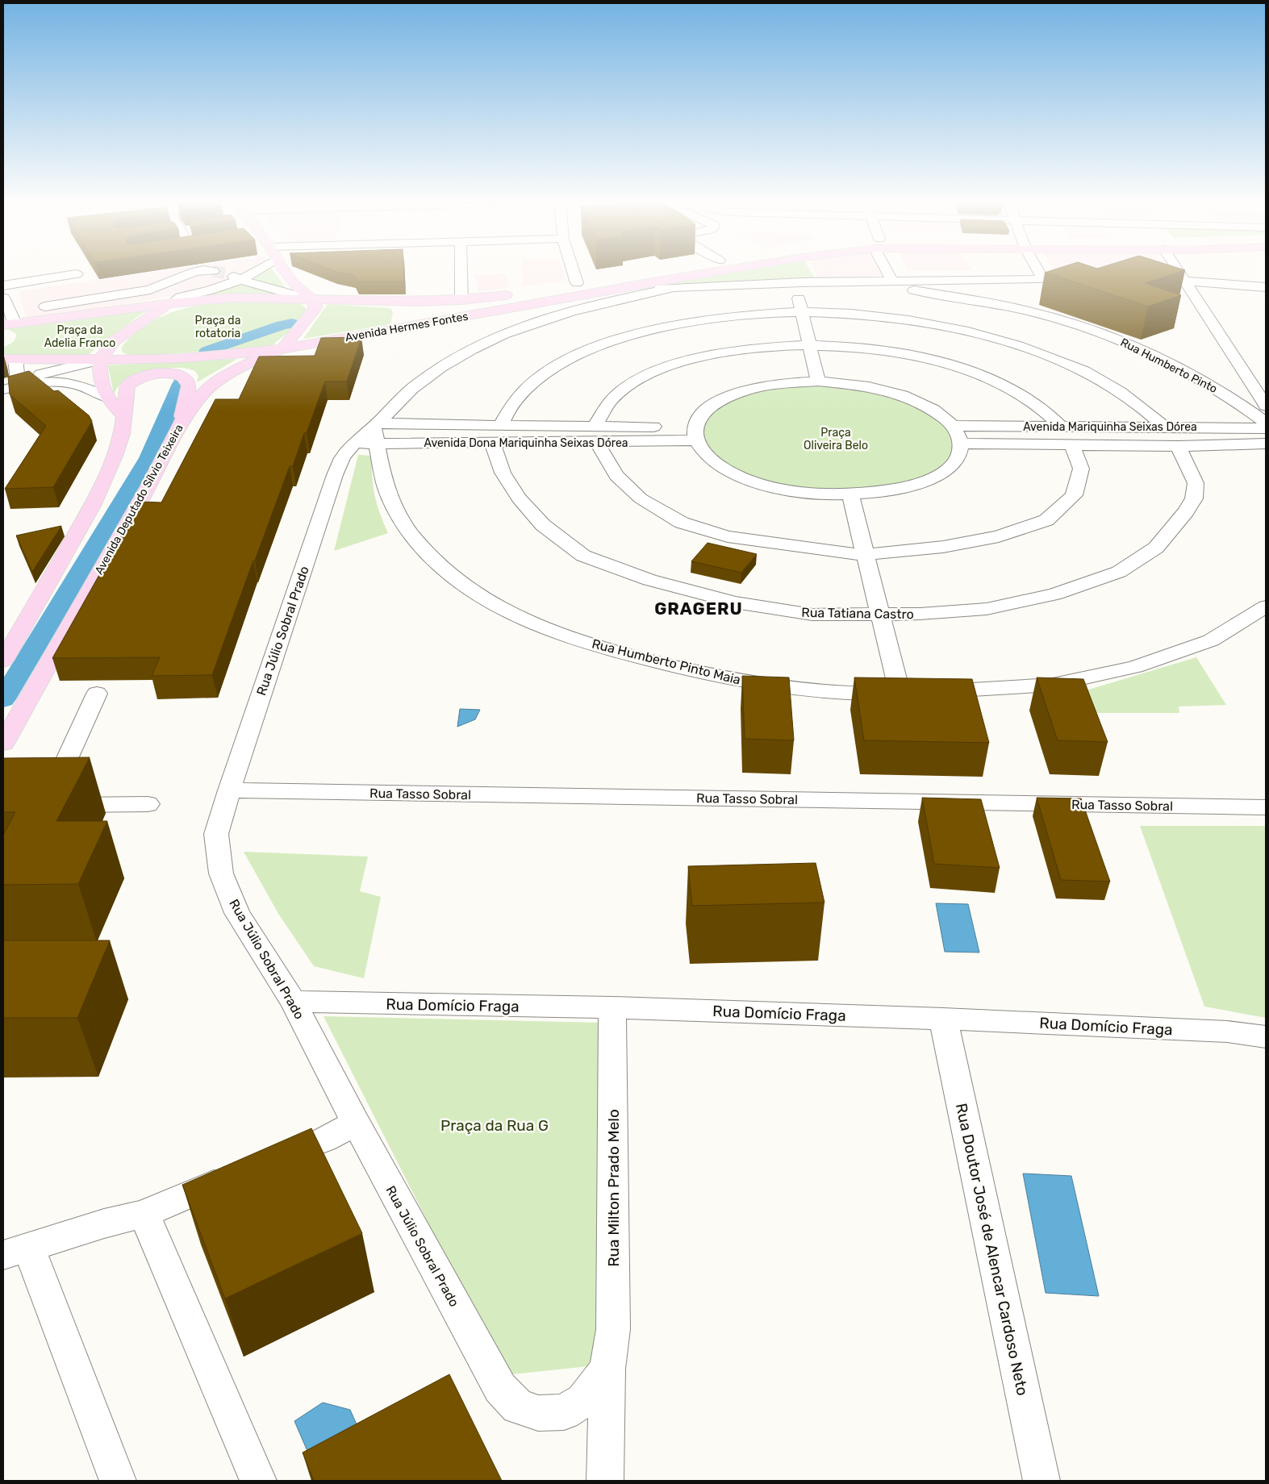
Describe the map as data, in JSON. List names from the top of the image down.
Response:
{
  "streets": {
    "main road": ["Avenida Hermes Fontes", "Avenida Deputado Sílvio Teixeira"],
    "street": [
      "Rua Humberto Pinto",
      "Avenida Mariquinha Seixas Dórea",
      "Avenida Dona Mariquinha Seixas Dórea",
      "Rua Tatiana Castro",
      "Rua Júlio Sobral Prado",
      "Rua Humberto Pinto Maia",
      "Rua Tasso Sobral",
      "Rua Domício Fraga",
      "Rua Milton Prado Melo",
      "Rua Doutor José de Alencar Cardoso Neto"
    ]
  },
  "crossings": [
    ["Avenida Hermes Fontes", "Avenida Deputado Sílvio Teixeira"],
    ["Avenida Mariquinha Seixas Dórea", "Rua Tatiana Castro"],
    ["Avenida Dona Mariquinha Seixas Dórea", "Rua Tatiana Castro"],
    ["Avenida Dona Mariquinha Seixas Dórea", "Rua Júlio Sobral Prado"],
    ["Avenida Dona Mariquinha Seixas Dórea", "Rua Humberto Pinto Maia"],
    ["Rua Júlio Sobral Prado", "Rua Humberto Pinto Maia"],
    ["Rua Júlio Sobral Prado", "Rua Tasso Sobral"],
    ["Rua Júlio Sobral Prado", "Rua Domício Fraga"],
    ["Rua Júlio Sobral Prado", "Rua Milton Prado Melo"],
    ["Rua Domício Fraga", "Rua Milton Prado Melo"],
    ["Rua Domício Fraga", "Rua Doutor José de Alencar Cardoso Neto"]
  ],
  "districts": ["GRAGERU"],
  "parks": [
    "Praça da rotatoria",
    "Praça da Adelia Franco",
    "Praça Oliveira Belo",
    "Praça da Rua G"
  ]
}
